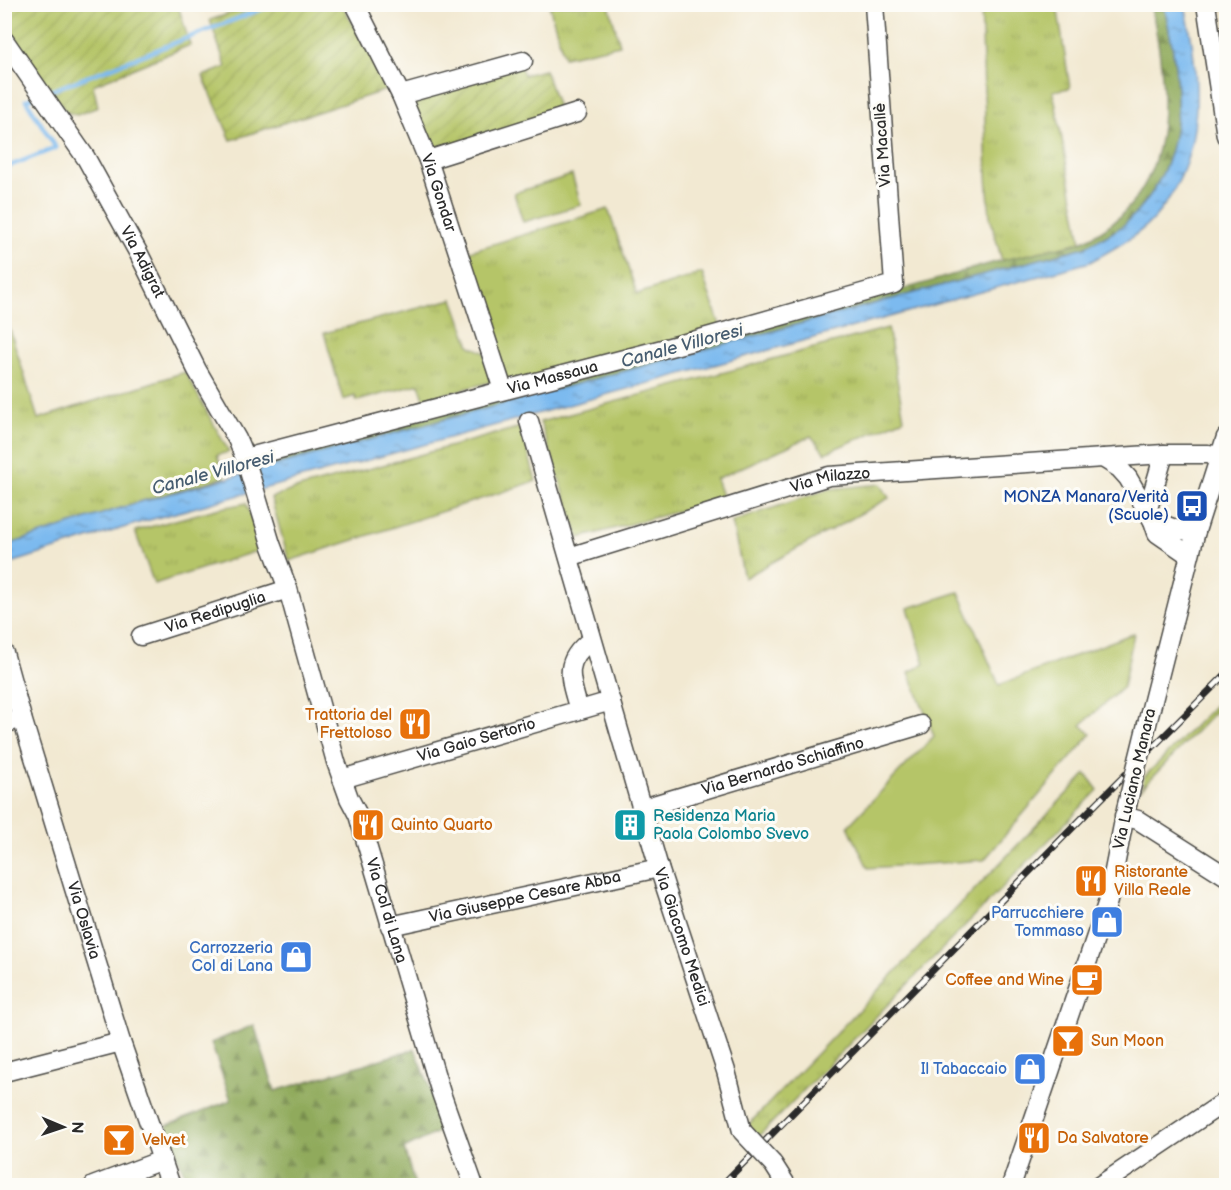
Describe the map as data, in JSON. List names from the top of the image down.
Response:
{
  "streets": {
    "street": [
      "Via Macallè",
      "Via Gondar",
      "Via Adigrat",
      "Via Massaua",
      "Via Milazzo",
      "Via Redipuglia",
      "Via Gaio Sertorio",
      "Via Bernardo Schiaffino",
      "Via Luciano Manara",
      "Via Giuseppe Cesare Abba",
      "Via Col di Lana",
      "Via Oslavia",
      "Via Giacomo Medici"
    ]
  },
  "crossings": [
    ["Via Macallè", "Via Massaua"],
    ["Via Gondar", "Via Massaua"],
    ["Via Adigrat", "Via Massaua"],
    ["Via Adigrat", "Via Col di Lana"],
    ["Via Milazzo", "Via Luciano Manara"],
    ["Via Milazzo", "Via Giacomo Medici"],
    ["Via Redipuglia", "Via Col di Lana"],
    ["Via Gaio Sertorio", "Via Col di Lana"],
    ["Via Gaio Sertorio", "Via Giacomo Medici"],
    ["Via Bernardo Schiaffino", "Via Giacomo Medici"],
    ["Via Giuseppe Cesare Abba", "Via Col di Lana"],
    ["Via Giuseppe Cesare Abba", "Via Giacomo Medici"]
  ],
  "water": ["Canale Villoresi"],
  "places": {
    "bus stop": ["MONZA Manara/Verità (Scuole)"],
    "restaurant": [
      "Trattoria del Frettoloso",
      "Quinto Quarto",
      "Ristorante Villa Reale",
      "Da Salvatore"
    ],
    "building": ["Residenza Maria Paola Colombo Svevo"],
    "shop": ["Parrucchiere Tommaso", "Carrozzeria Col di Lana", "Il Tabaccaio"],
    "cafe": ["Coffee and Wine"],
    "bar": ["Sun Moon", "Velvet"]
  },
  "north": "right"
}
